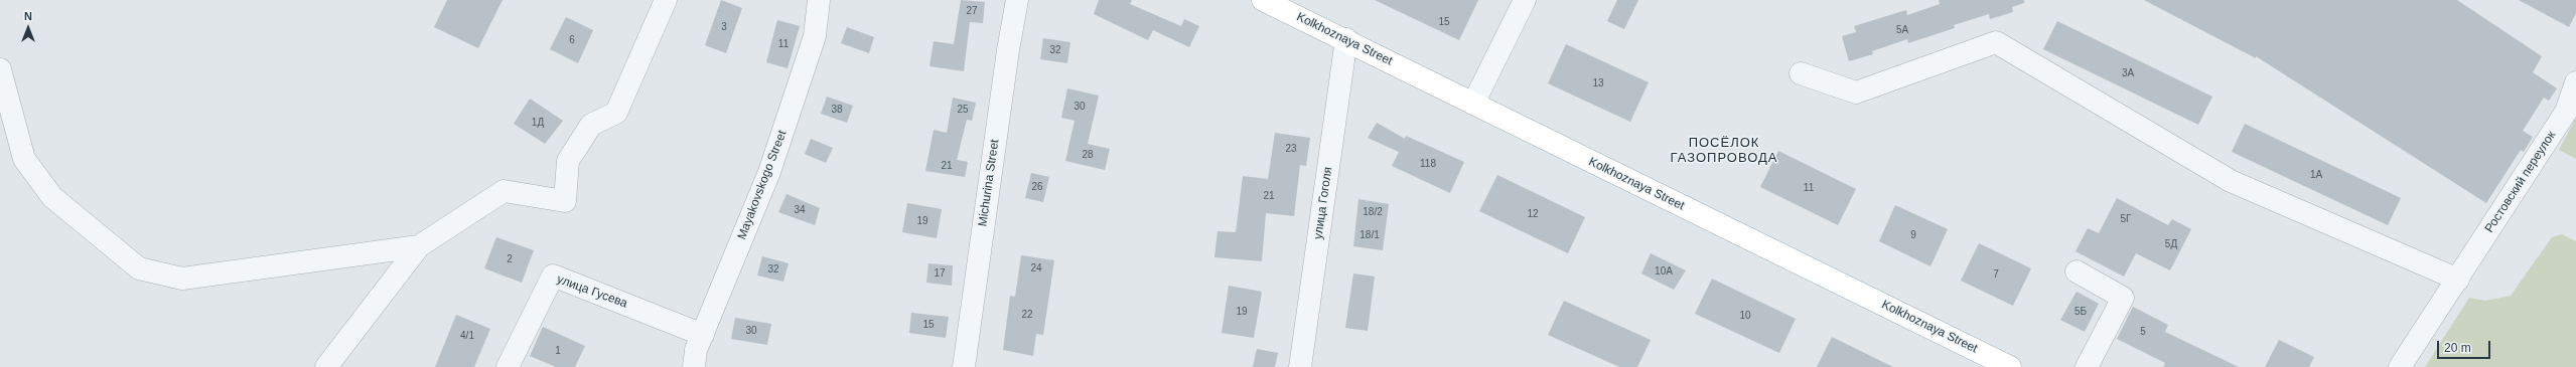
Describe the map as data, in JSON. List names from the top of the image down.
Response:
{
  "streets": {
    "main road": ["Kolkhoznaya Street"],
    "street": [
      "Ростовский переулок",
      "Michurina Street",
      "Mayakovskogo Street",
      "улица Гоголя",
      "улица Гусева"
    ]
  },
  "crossings": [
    ["Kolkhoznaya Street", "улица Гоголя"],
    ["Mayakovskogo Street", "улица Гусева"]
  ],
  "districts": ["ПОСЁЛОК ГАЗОПРОВОДА"],
  "house_numbers": [
    "27",
    "15",
    "3",
    "5А",
    "6",
    "11",
    "32",
    "3А",
    "13",
    "30",
    "38",
    "25",
    "1Д",
    "23",
    "28",
    "118",
    "21",
    "1А",
    "26",
    "11",
    "21",
    "34",
    "18/2",
    "12",
    "5Г",
    "19",
    "18/1",
    "9",
    "5Д",
    "2",
    "24",
    "32",
    "10А",
    "17",
    "7",
    "19",
    "5Б",
    "22",
    "10",
    "15",
    "30",
    "5",
    "4/1",
    "1"
  ],
  "scale_bar": "20 m",
  "north": "top"
}
